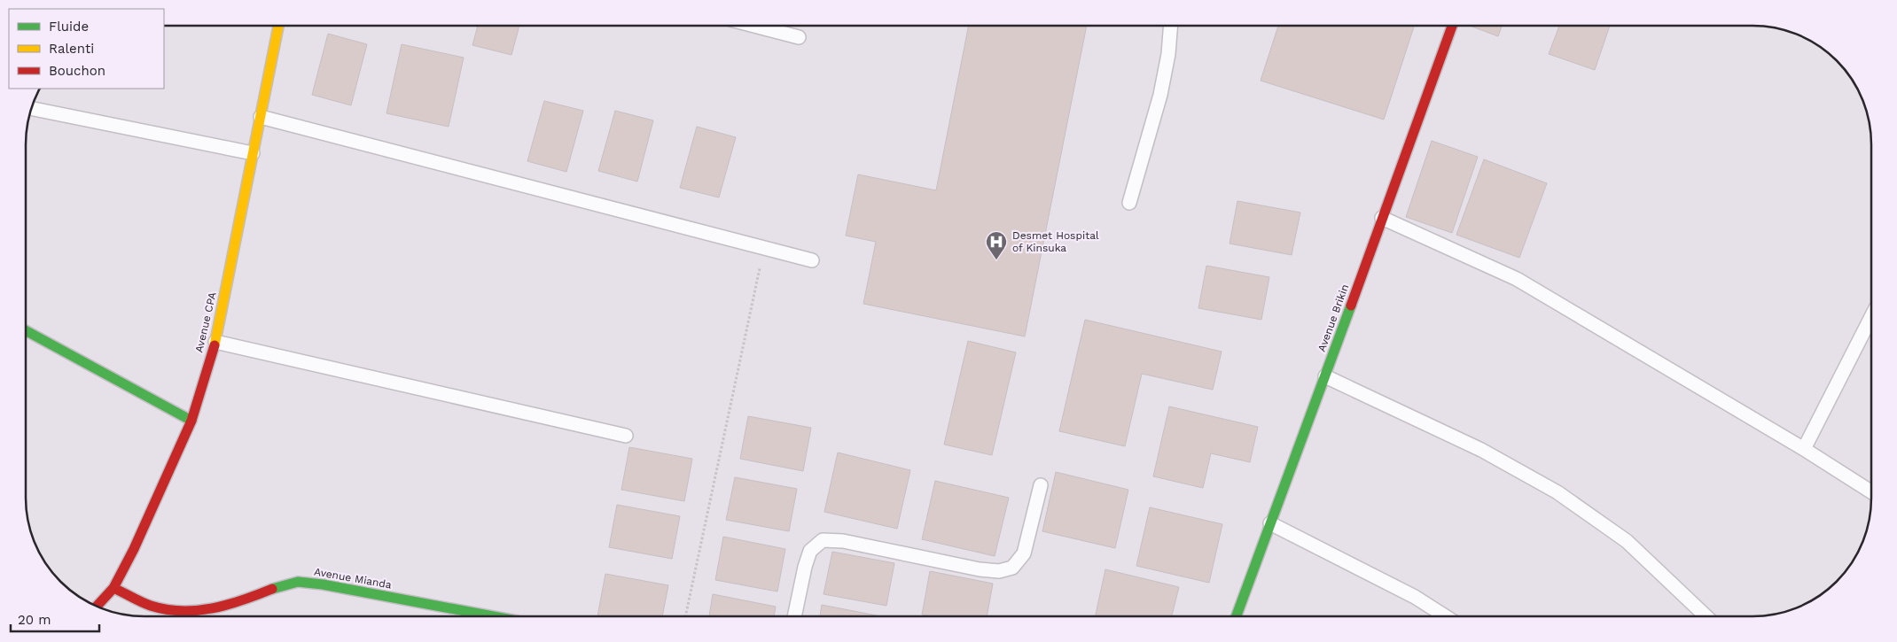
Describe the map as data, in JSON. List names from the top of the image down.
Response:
{
  "streets": {
    "street": ["Avenue Brikin", "Avenue CPA", "Avenue Mianda"]
  },
  "crossings": [
    ["Avenue CPA", "Avenue Mianda"]
  ],
  "places": {
    "hospital": ["Desmet Hospital of Kinsuka"]
  },
  "legend": ["Fluide", "Ralenti", "Bouchon"],
  "scale_bar": "20 m"
}
